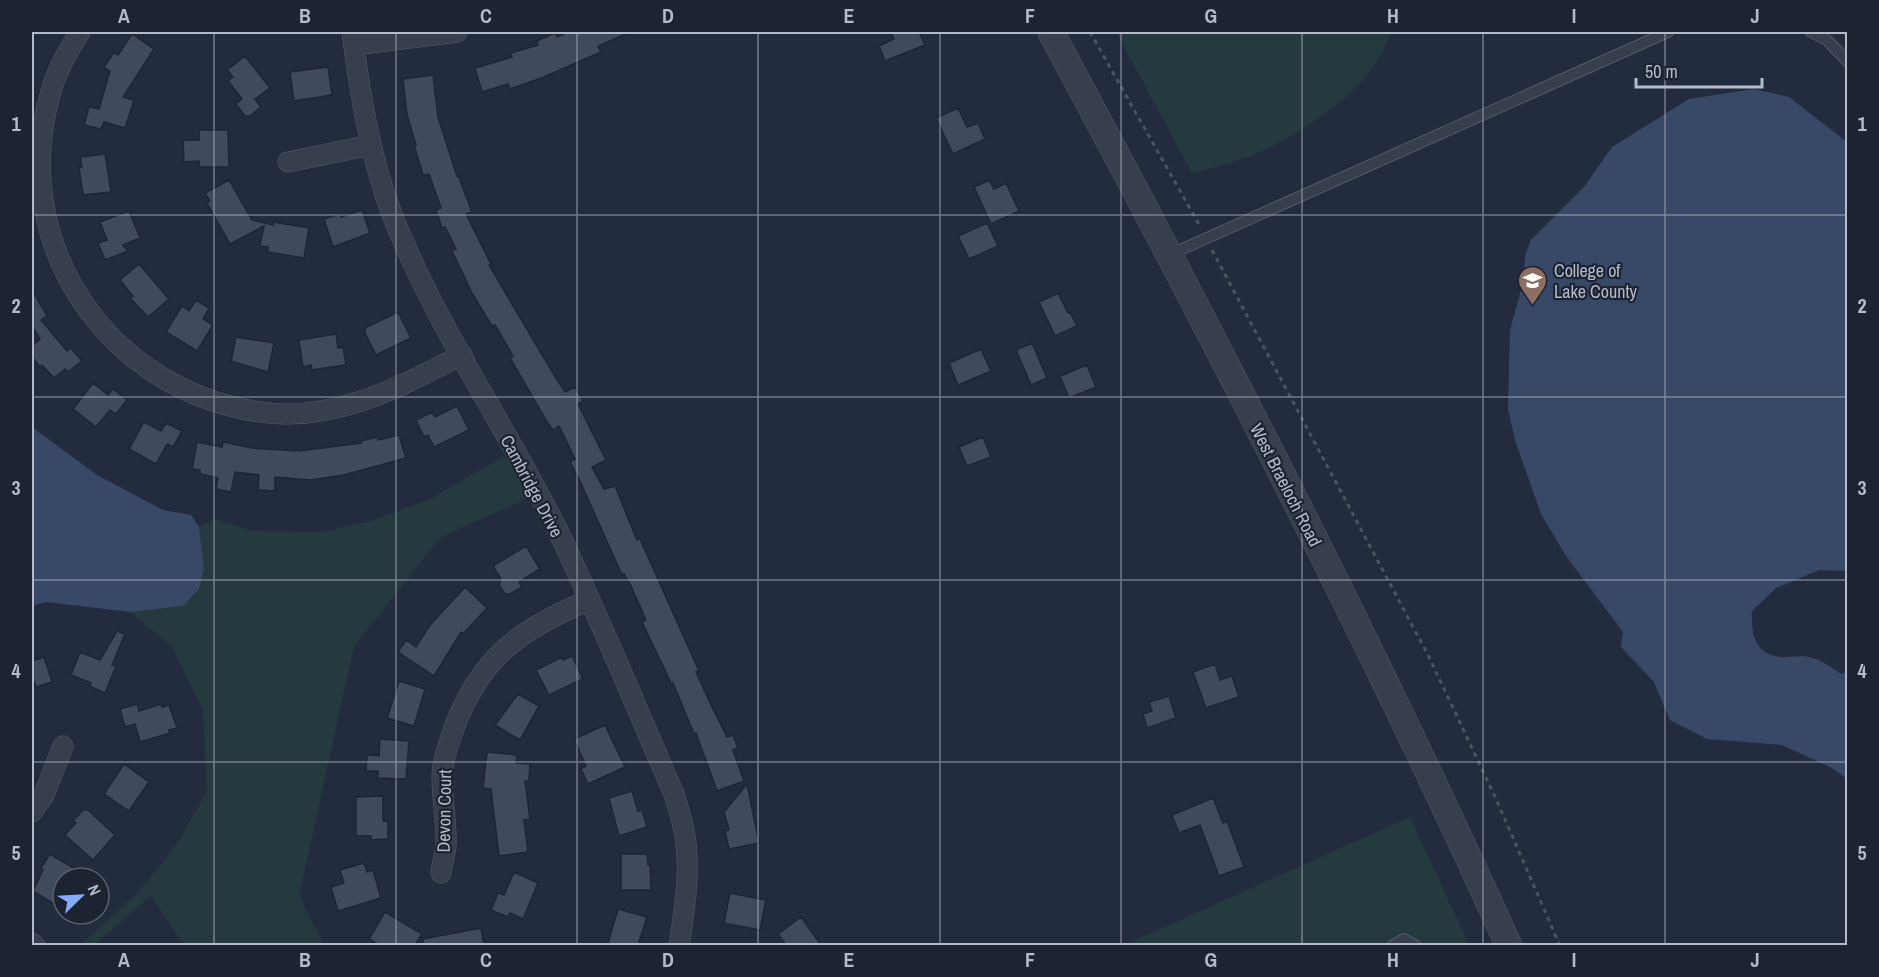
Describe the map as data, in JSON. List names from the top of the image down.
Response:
{
  "streets": {
    "street": ["West Braeloch Road", "Cambridge Drive", "Devon Court"]
  },
  "crossings": [
    ["Cambridge Drive", "Devon Court"]
  ],
  "places": {
    "school or university": ["College of Lake County"]
  },
  "scale_bar": "50 m",
  "north": "top right",
  "grid": {
    "columns": [
      "A",
      "B",
      "C",
      "D",
      "E",
      "F",
      "G",
      "H",
      "I",
      "J"
    ],
    "rows": [
      "1",
      "2",
      "3",
      "4",
      "5"
    ]
  }
}
